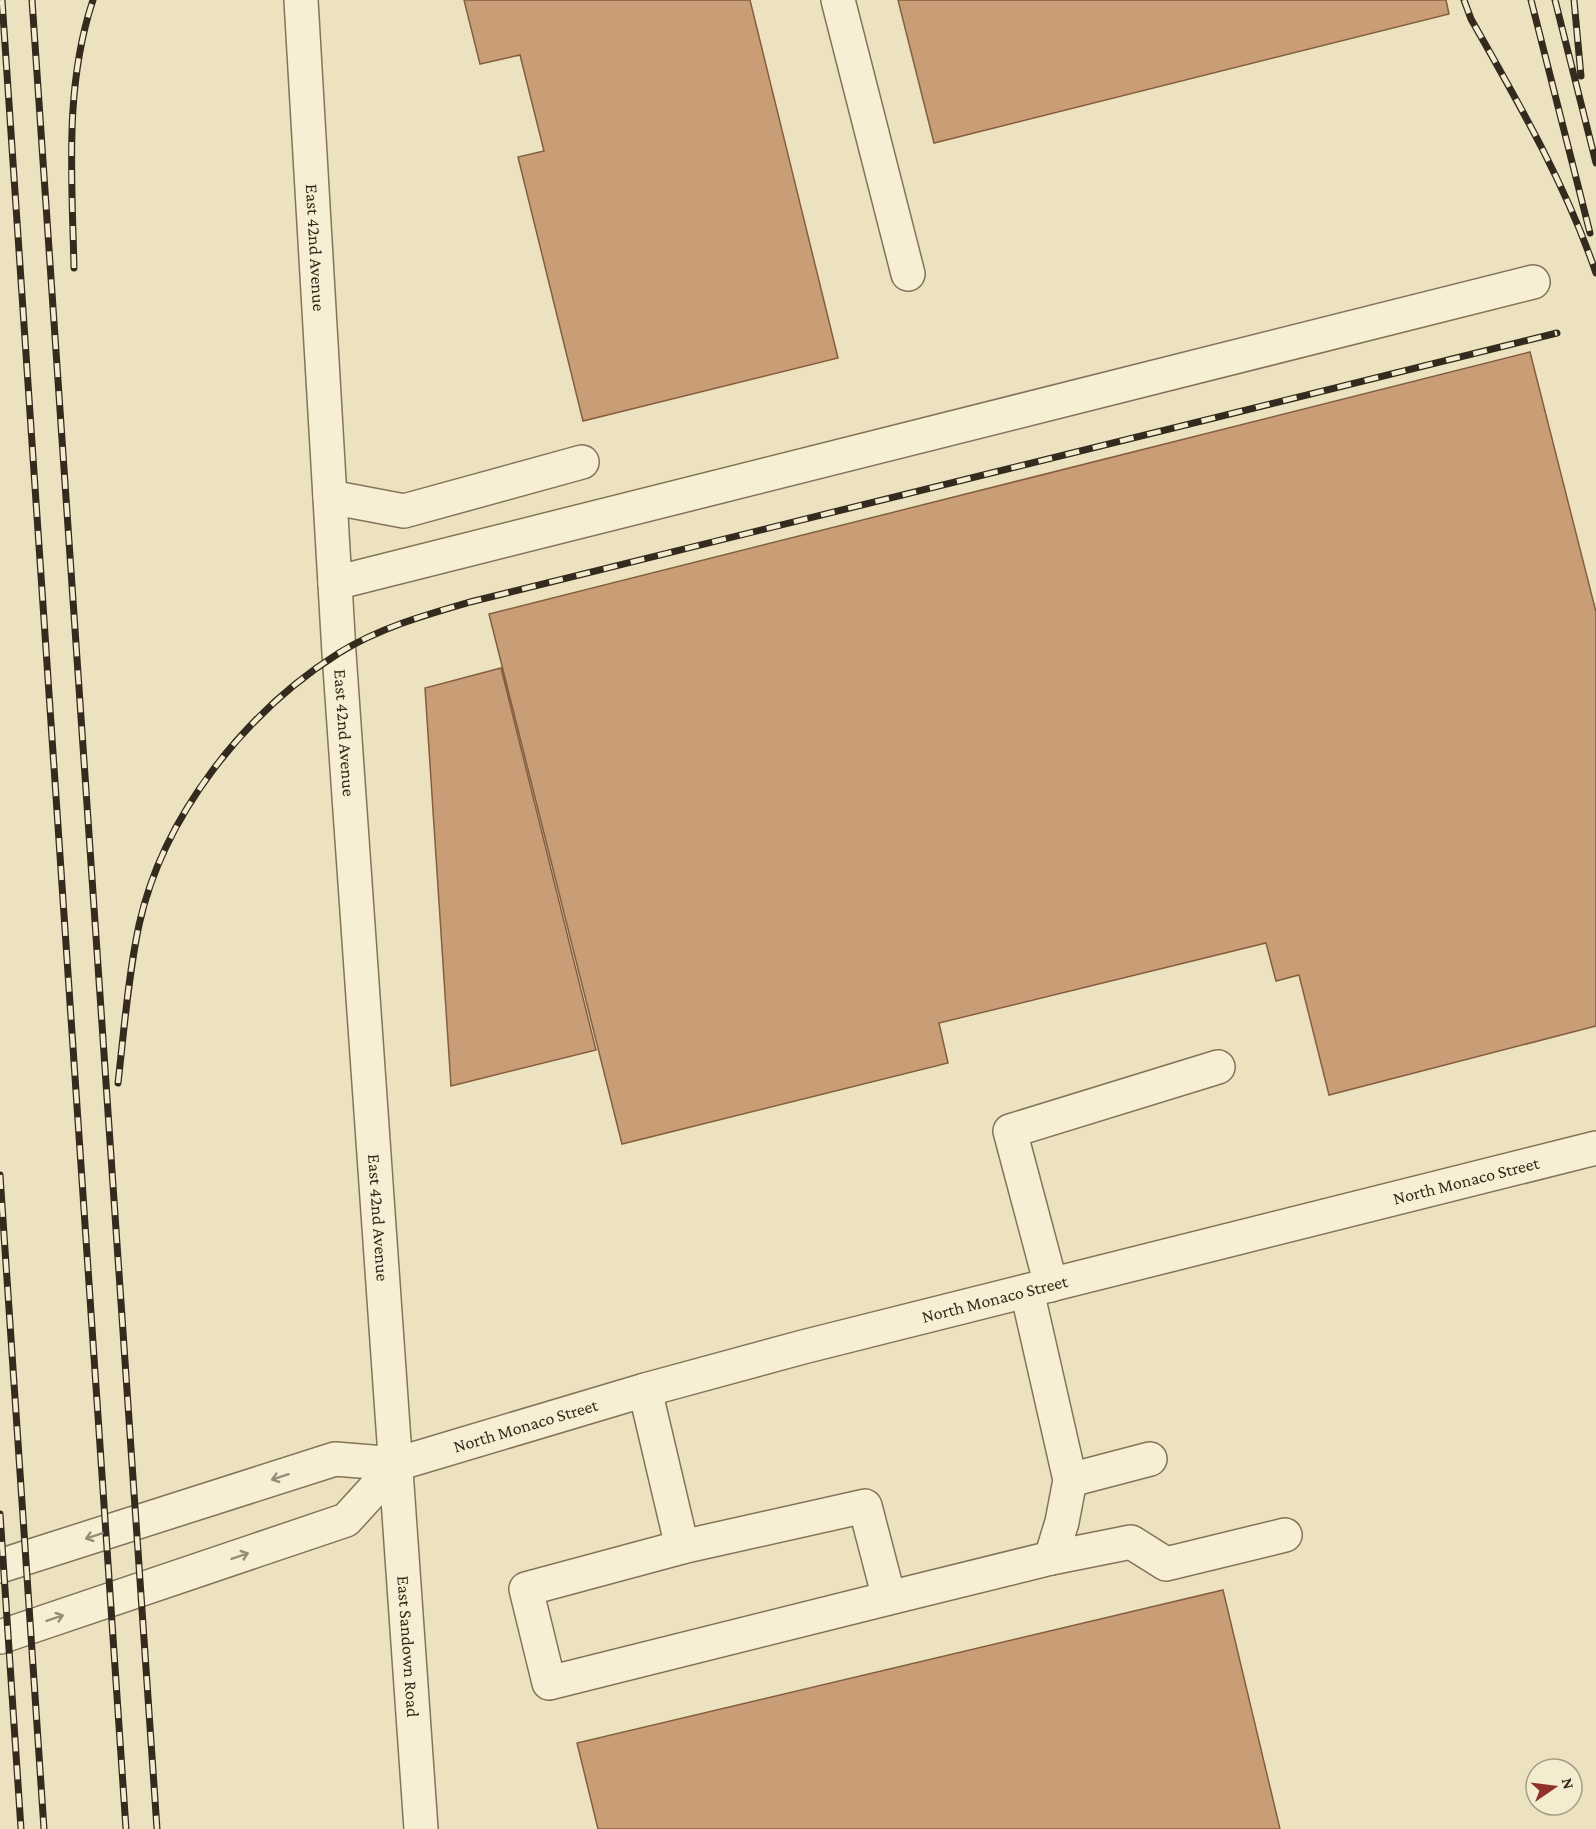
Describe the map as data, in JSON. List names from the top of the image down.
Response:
{
  "streets": {
    "street": ["East 42nd Avenue", "North Monaco Street", "East Sandown Road"]
  },
  "crossings": [
    ["East 42nd Avenue", "North Monaco Street"],
    ["East 42nd Avenue", "East Sandown Road"],
    ["North Monaco Street", "East Sandown Road"]
  ],
  "north": "right"
}
